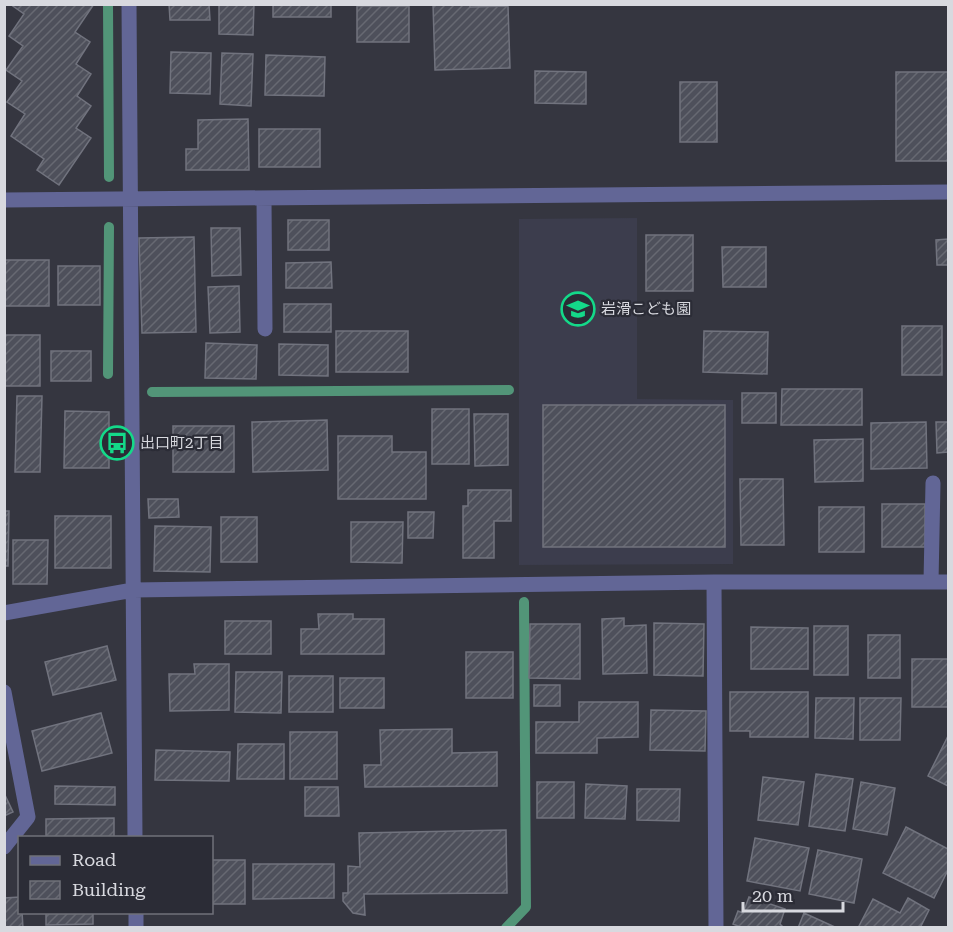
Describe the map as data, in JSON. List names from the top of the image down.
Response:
{
  "places": {
    "school or university": ["岩滑こども園"],
    "bus stop": ["出口町2丁目"]
  },
  "legend": ["Road", "Building"],
  "scale_bar": "20 m"
}
